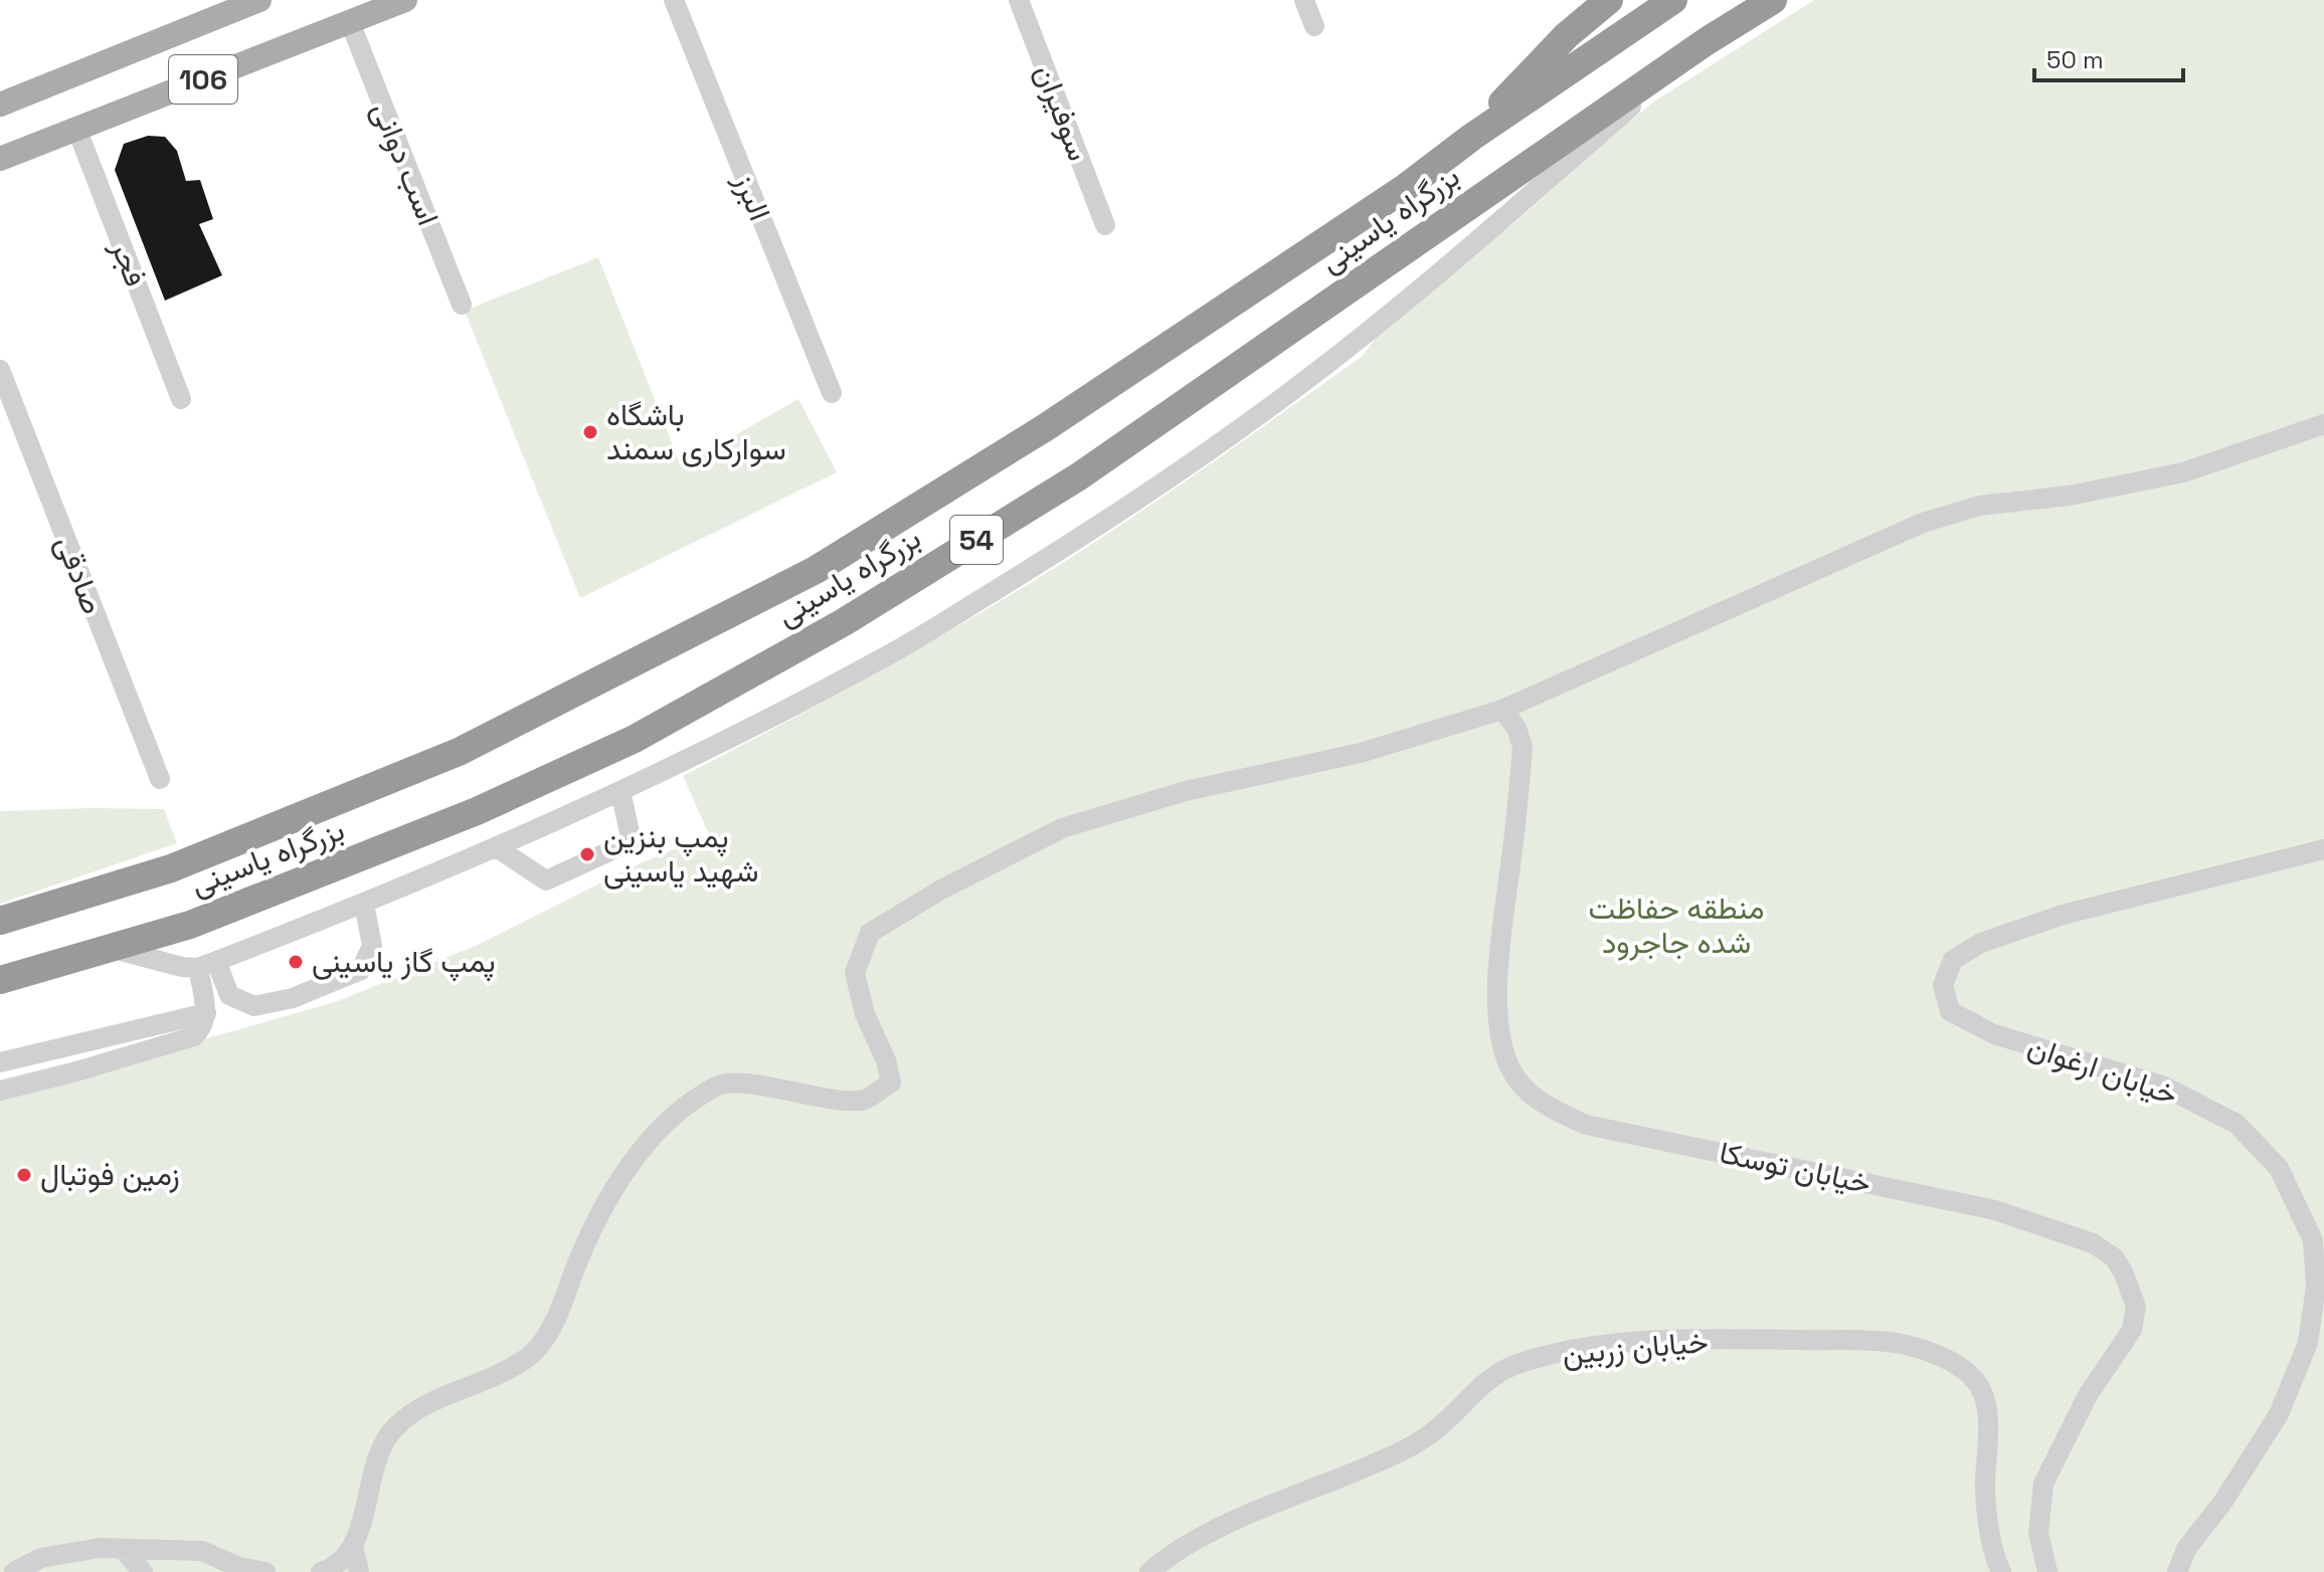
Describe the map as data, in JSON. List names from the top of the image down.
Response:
{
  "streets": {
    "highway": ["بزرگراه یاسینی", "54"],
    "main road": ["106"],
    "lane": [
      "سوفیران",
      "اسب دوانی",
      "البرز",
      "فجر",
      "صادقی",
      "خیابان ارغوان",
      "خیابان توسکا",
      "خیابان زربین"
    ]
  },
  "crossings": [
    ["106", "اسب دوانی"],
    ["106", "فجر"]
  ],
  "parks": ["منطقه حفاظت شده جاجرود"],
  "places": [
    "باشگاه سوارکاری سمند",
    "پمپ بنزین شهید یاسینی",
    "پمپ گاز یاسینی",
    "زمین فوتبال"
  ],
  "scale_bar": "50 m"
}
